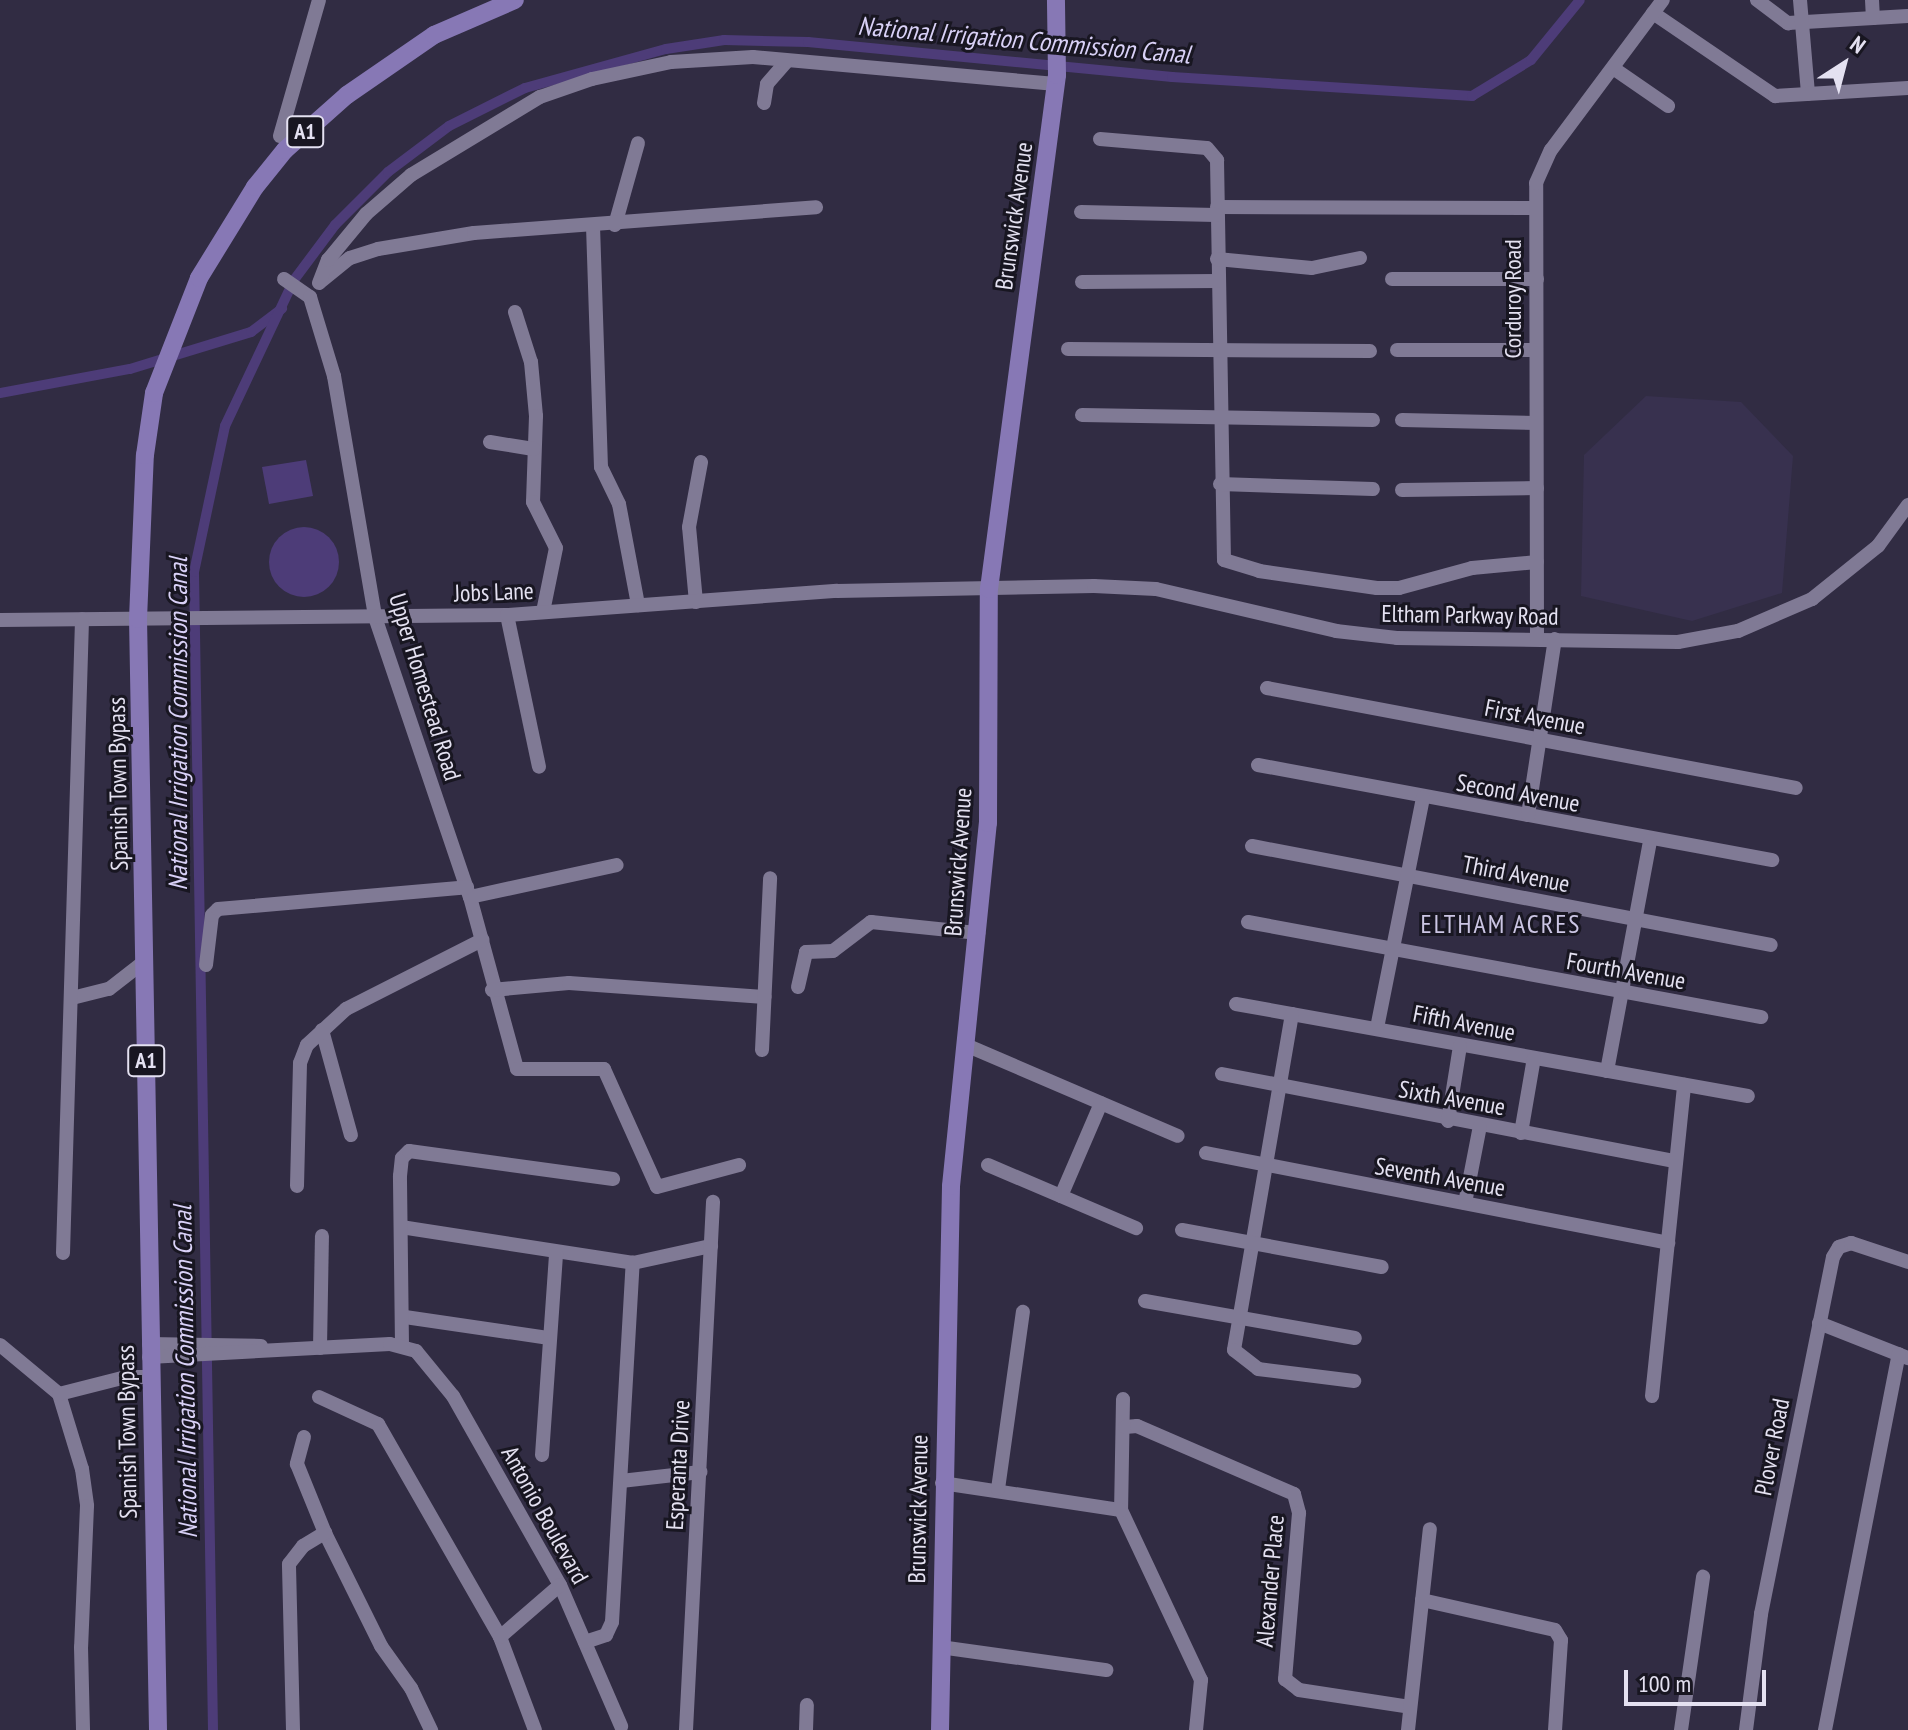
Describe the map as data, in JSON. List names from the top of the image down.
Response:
{
  "streets": {
    "main road": ["A1", "Brunswick Avenue", "Spanish Town Bypass"],
    "street": [
      "Corduroy Road",
      "Jobs Lane",
      "Eltham Parkway Road",
      "Upper Homestead Road",
      "First Avenue",
      "Second Avenue",
      "Third Avenue",
      "Fourth Avenue",
      "Fifth Avenue",
      "Sixth Avenue",
      "Seventh Avenue",
      "Plover Road",
      "Esperanta Drive",
      "Antonio Boulevard",
      "Alexander Place"
    ]
  },
  "crossings": [
    ["Brunswick Avenue", "Jobs Lane"],
    ["Brunswick Avenue", "Eltham Parkway Road"],
    ["Corduroy Road", "Eltham Parkway Road"],
    ["Jobs Lane", "Eltham Parkway Road"],
    ["Jobs Lane", "Upper Homestead Road"],
    ["Jobs Lane", "Spanish Town Bypass"]
  ],
  "districts": ["ELTHAM ACRES"],
  "water": ["National Irrigation Commission Canal"],
  "scale_bar": "100 m",
  "north": "top right"
}
